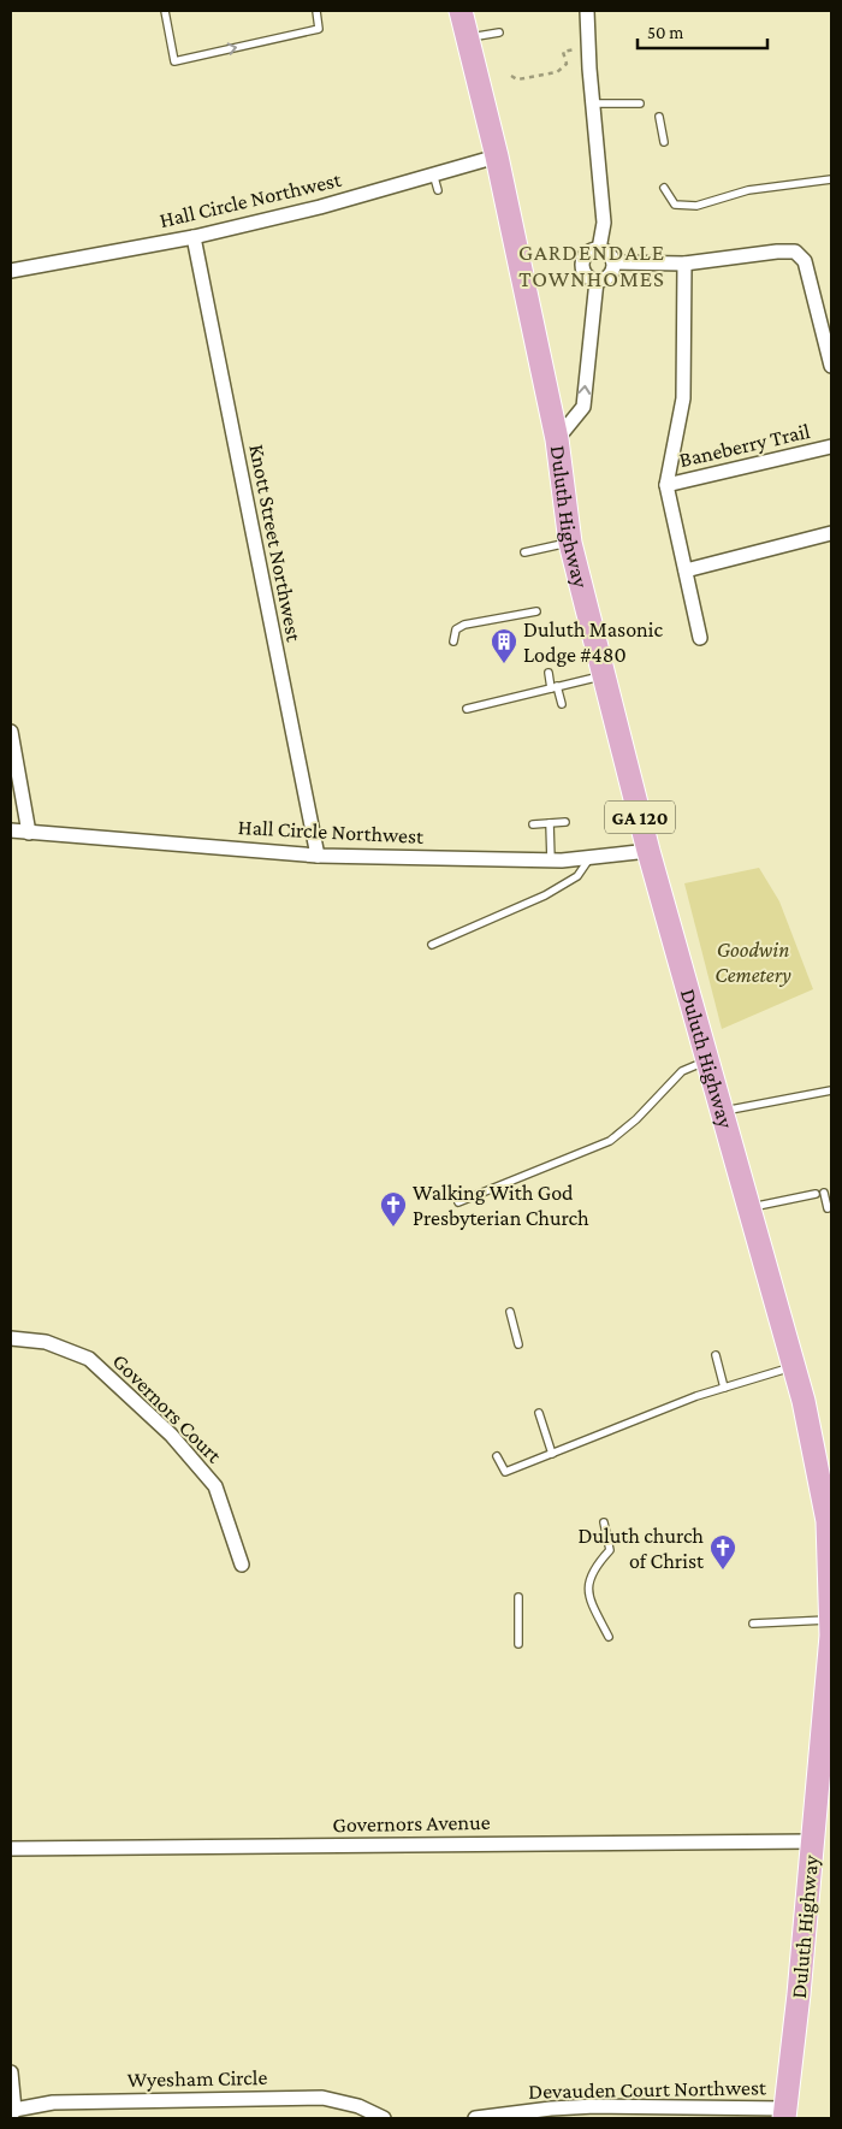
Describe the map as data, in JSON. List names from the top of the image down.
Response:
{
  "streets": {
    "main road": ["Duluth Highway", "GA 120"],
    "street": [
      "Hall Circle Northwest",
      "Baneberry Trail",
      "Knott Street Northwest",
      "Governors Court",
      "Governors Avenue",
      "Wyesham Circle",
      "Devauden Court Northwest"
    ]
  },
  "crossings": [
    ["Hall Circle Northwest", "Duluth Highway"],
    ["Hall Circle Northwest", "Knott Street Northwest"],
    ["Duluth Highway", "Governors Avenue"],
    ["Duluth Highway", "Devauden Court Northwest"]
  ],
  "districts": ["GARDENDALE TOWNHOMES"],
  "parks": ["Goodwin Cemetery"],
  "places": {
    "building": ["Duluth Masonic Lodge #480"],
    "church": ["Walking With God Presbyterian Church", "Duluth church of Christ"]
  },
  "scale_bar": "50 m"
}
